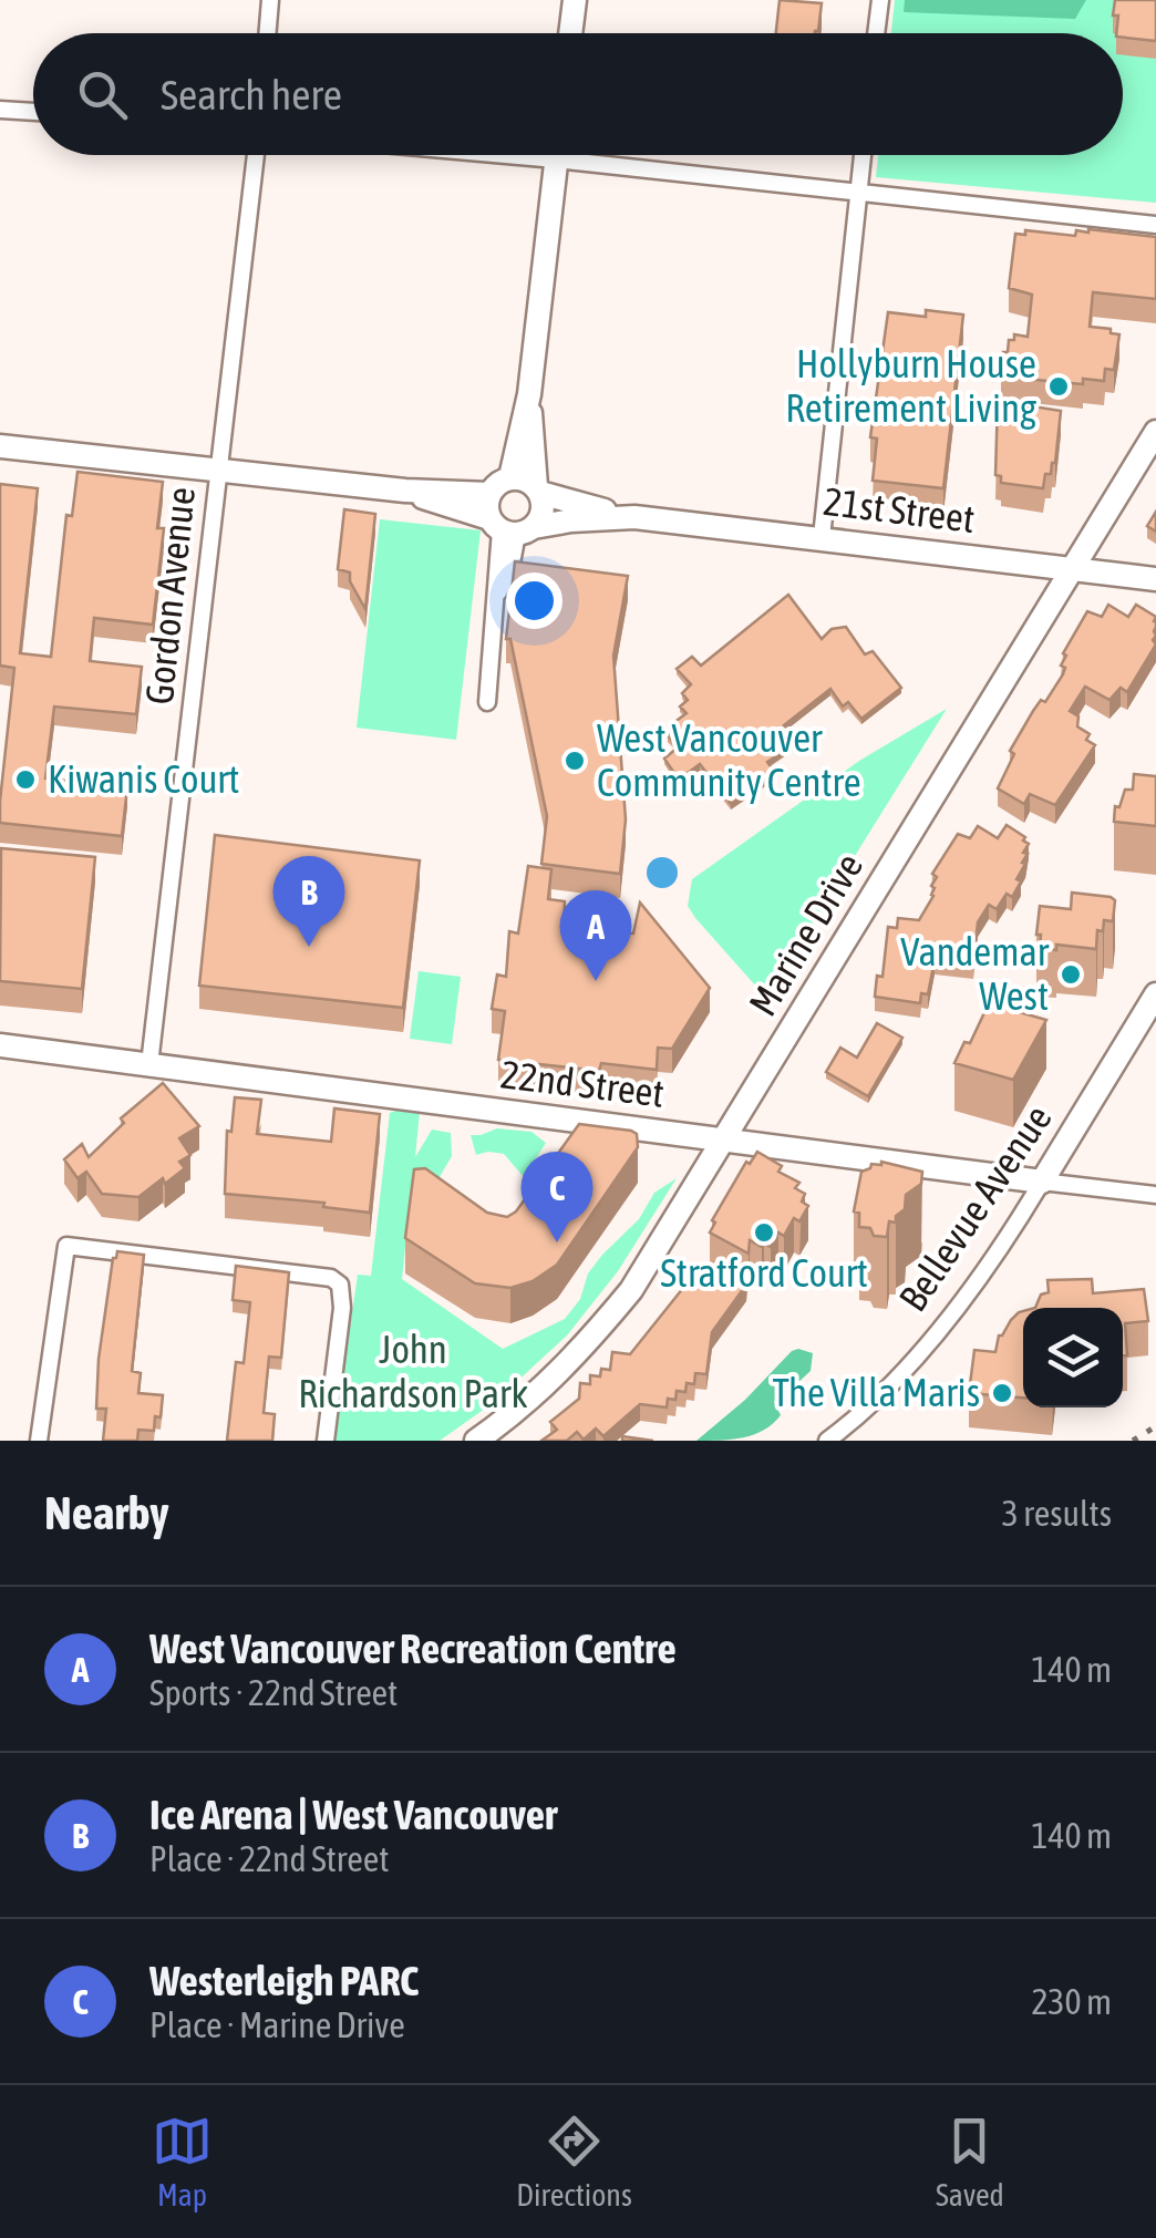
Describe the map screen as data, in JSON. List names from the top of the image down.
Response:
{
  "streets": {
    "main road": [
      "21st Street",
      "Marine Drive",
      "22nd Street",
      "Bellevue Avenue"
    ],
    "street": ["Gordon Avenue"]
  },
  "crossings": [
    ["21st Street", "Gordon Avenue"],
    ["21st Street", "Marine Drive"],
    ["Gordon Avenue", "22nd Street"],
    ["Marine Drive", "22nd Street"],
    ["22nd Street", "Bellevue Avenue"]
  ],
  "parks": ["John Richardson Park"],
  "places": [
    "Hollyburn House Retirement Living",
    "West Vancouver Community Centre",
    "Kiwanis Court",
    "Vandemar West",
    "Stratford Court",
    "The Villa Maris"
  ],
  "page": {
    "search": "Search here",
    "pins": ["B", "A", "C"],
    "heading": ["Nearby", "3 results"],
    "list": [
      {
        "mark": "A",
        "name": "West Vancouver Recreation Centre",
        "note": "Sports · 22nd Street",
        "value": "140 m"
      },
      {
        "mark": "B",
        "name": "Ice Arena | West Vancouver",
        "note": "Place · 22nd Street",
        "value": "140 m"
      },
      {
        "mark": "C",
        "name": "Westerleigh PARC",
        "note": "Place · Marine Drive",
        "value": "230 m"
      }
    ],
    "nav": ["Map", "Directions", "Saved"]
  }
}
